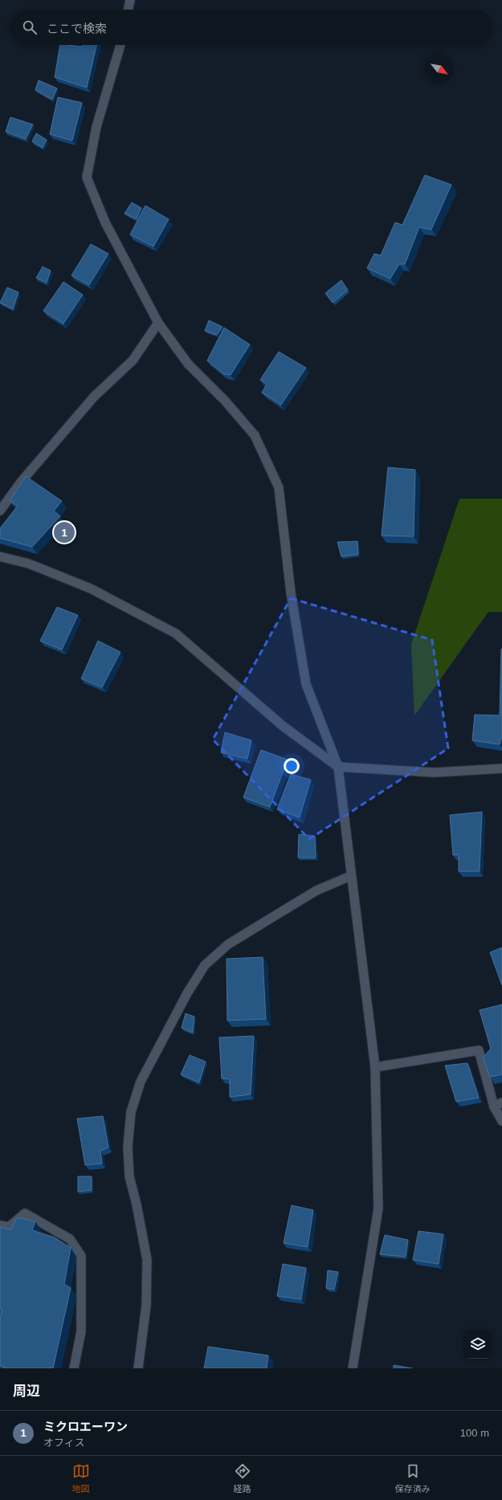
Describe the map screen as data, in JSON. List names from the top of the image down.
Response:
{
  "north": "bottom right",
  "page": {
    "search": "ここで検索",
    "pins": "1",
    "heading": "周辺",
    "list": [
      {
        "mark": "1",
        "name": "ミクロエーワン",
        "note": "オフィス",
        "value": "100 m"
      }
    ],
    "nav": ["地図", "経路", "保存済み"]
  }
}
